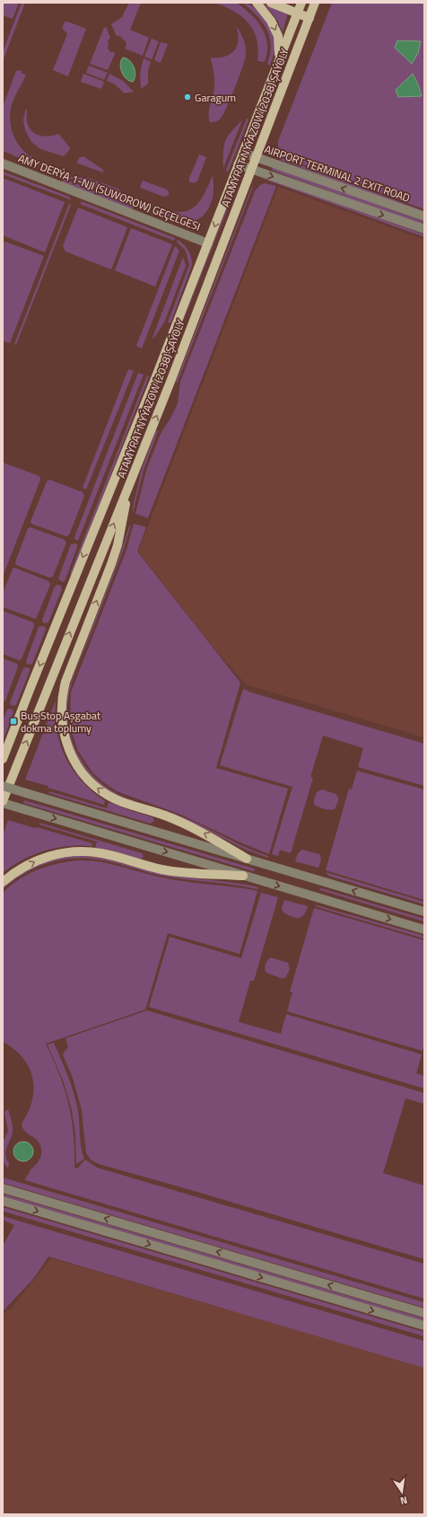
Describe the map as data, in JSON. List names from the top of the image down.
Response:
{
  "streets": {
    "main road": ["ATAMYRAT NYÝAZOW (2038) ŞAÝOLY"],
    "street": ["AIRPORT TERMINAL 2 EXIT ROAD", "AMY DERÝA 1-NJI (SUWOROW) GEÇELGESI"]
  },
  "crossings": [
    ["ATAMYRAT NYÝAZOW (2038) ŞAÝOLY", "AIRPORT TERMINAL 2 EXIT ROAD"],
    ["ATAMYRAT NYÝAZOW (2038) ŞAÝOLY", "AMY DERÝA 1-NJI (SUWOROW) GEÇELGESI"]
  ],
  "places": {
    "other": ["Garagum"],
    "transit": ["Bus Stop Aşgabat dokma toplumy"]
  },
  "north": "bottom"
}
